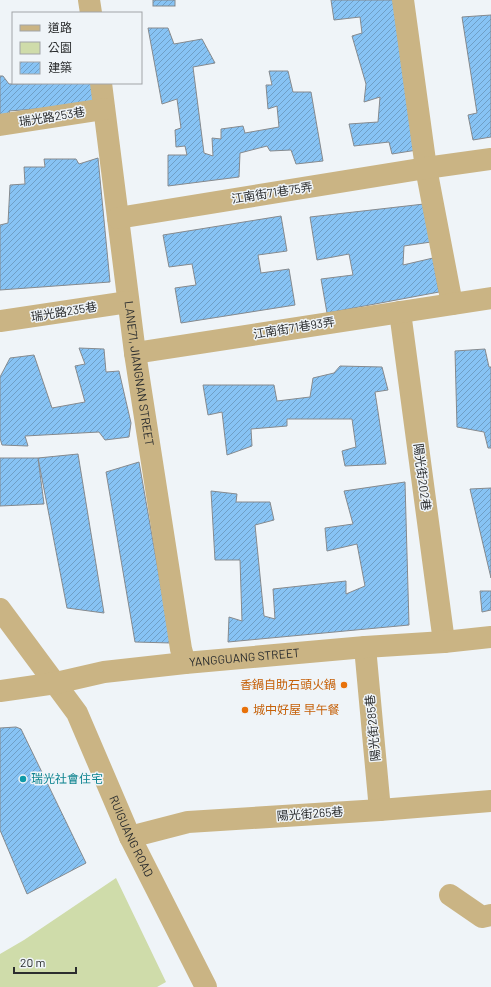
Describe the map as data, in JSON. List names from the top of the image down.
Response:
{
  "streets": {
    "street": [
      "瑞光路253巷",
      "江南街71巷75弄",
      "瑞光路235巷",
      "江南街71巷93弄",
      "LANE71, JIANGNAN STREET",
      "陽光街202巷",
      "YANGGUANG STREET",
      "陽光街285巷",
      "陽光街265巷",
      "RUIGUANG ROAD"
    ]
  },
  "crossings": [
    ["瑞光路253巷", "LANE71, JIANGNAN STREET"],
    ["江南街71巷75弄", "LANE71, JIANGNAN STREET"],
    ["瑞光路235巷", "LANE71, JIANGNAN STREET"],
    ["江南街71巷93弄", "LANE71, JIANGNAN STREET"],
    ["江南街71巷93弄", "陽光街202巷"],
    ["LANE71, JIANGNAN STREET", "YANGGUANG STREET"],
    ["陽光街202巷", "YANGGUANG STREET"],
    ["YANGGUANG STREET", "陽光街285巷"],
    ["YANGGUANG STREET", "RUIGUANG ROAD"],
    ["陽光街285巷", "陽光街265巷"],
    ["陽光街265巷", "RUIGUANG ROAD"]
  ],
  "places": ["香鍋自助石頭火鍋", "城中好屋 早午餐", "瑞光社會住宅"],
  "legend": ["道路", "公園", "建築"],
  "scale_bar": "20 m"
}
